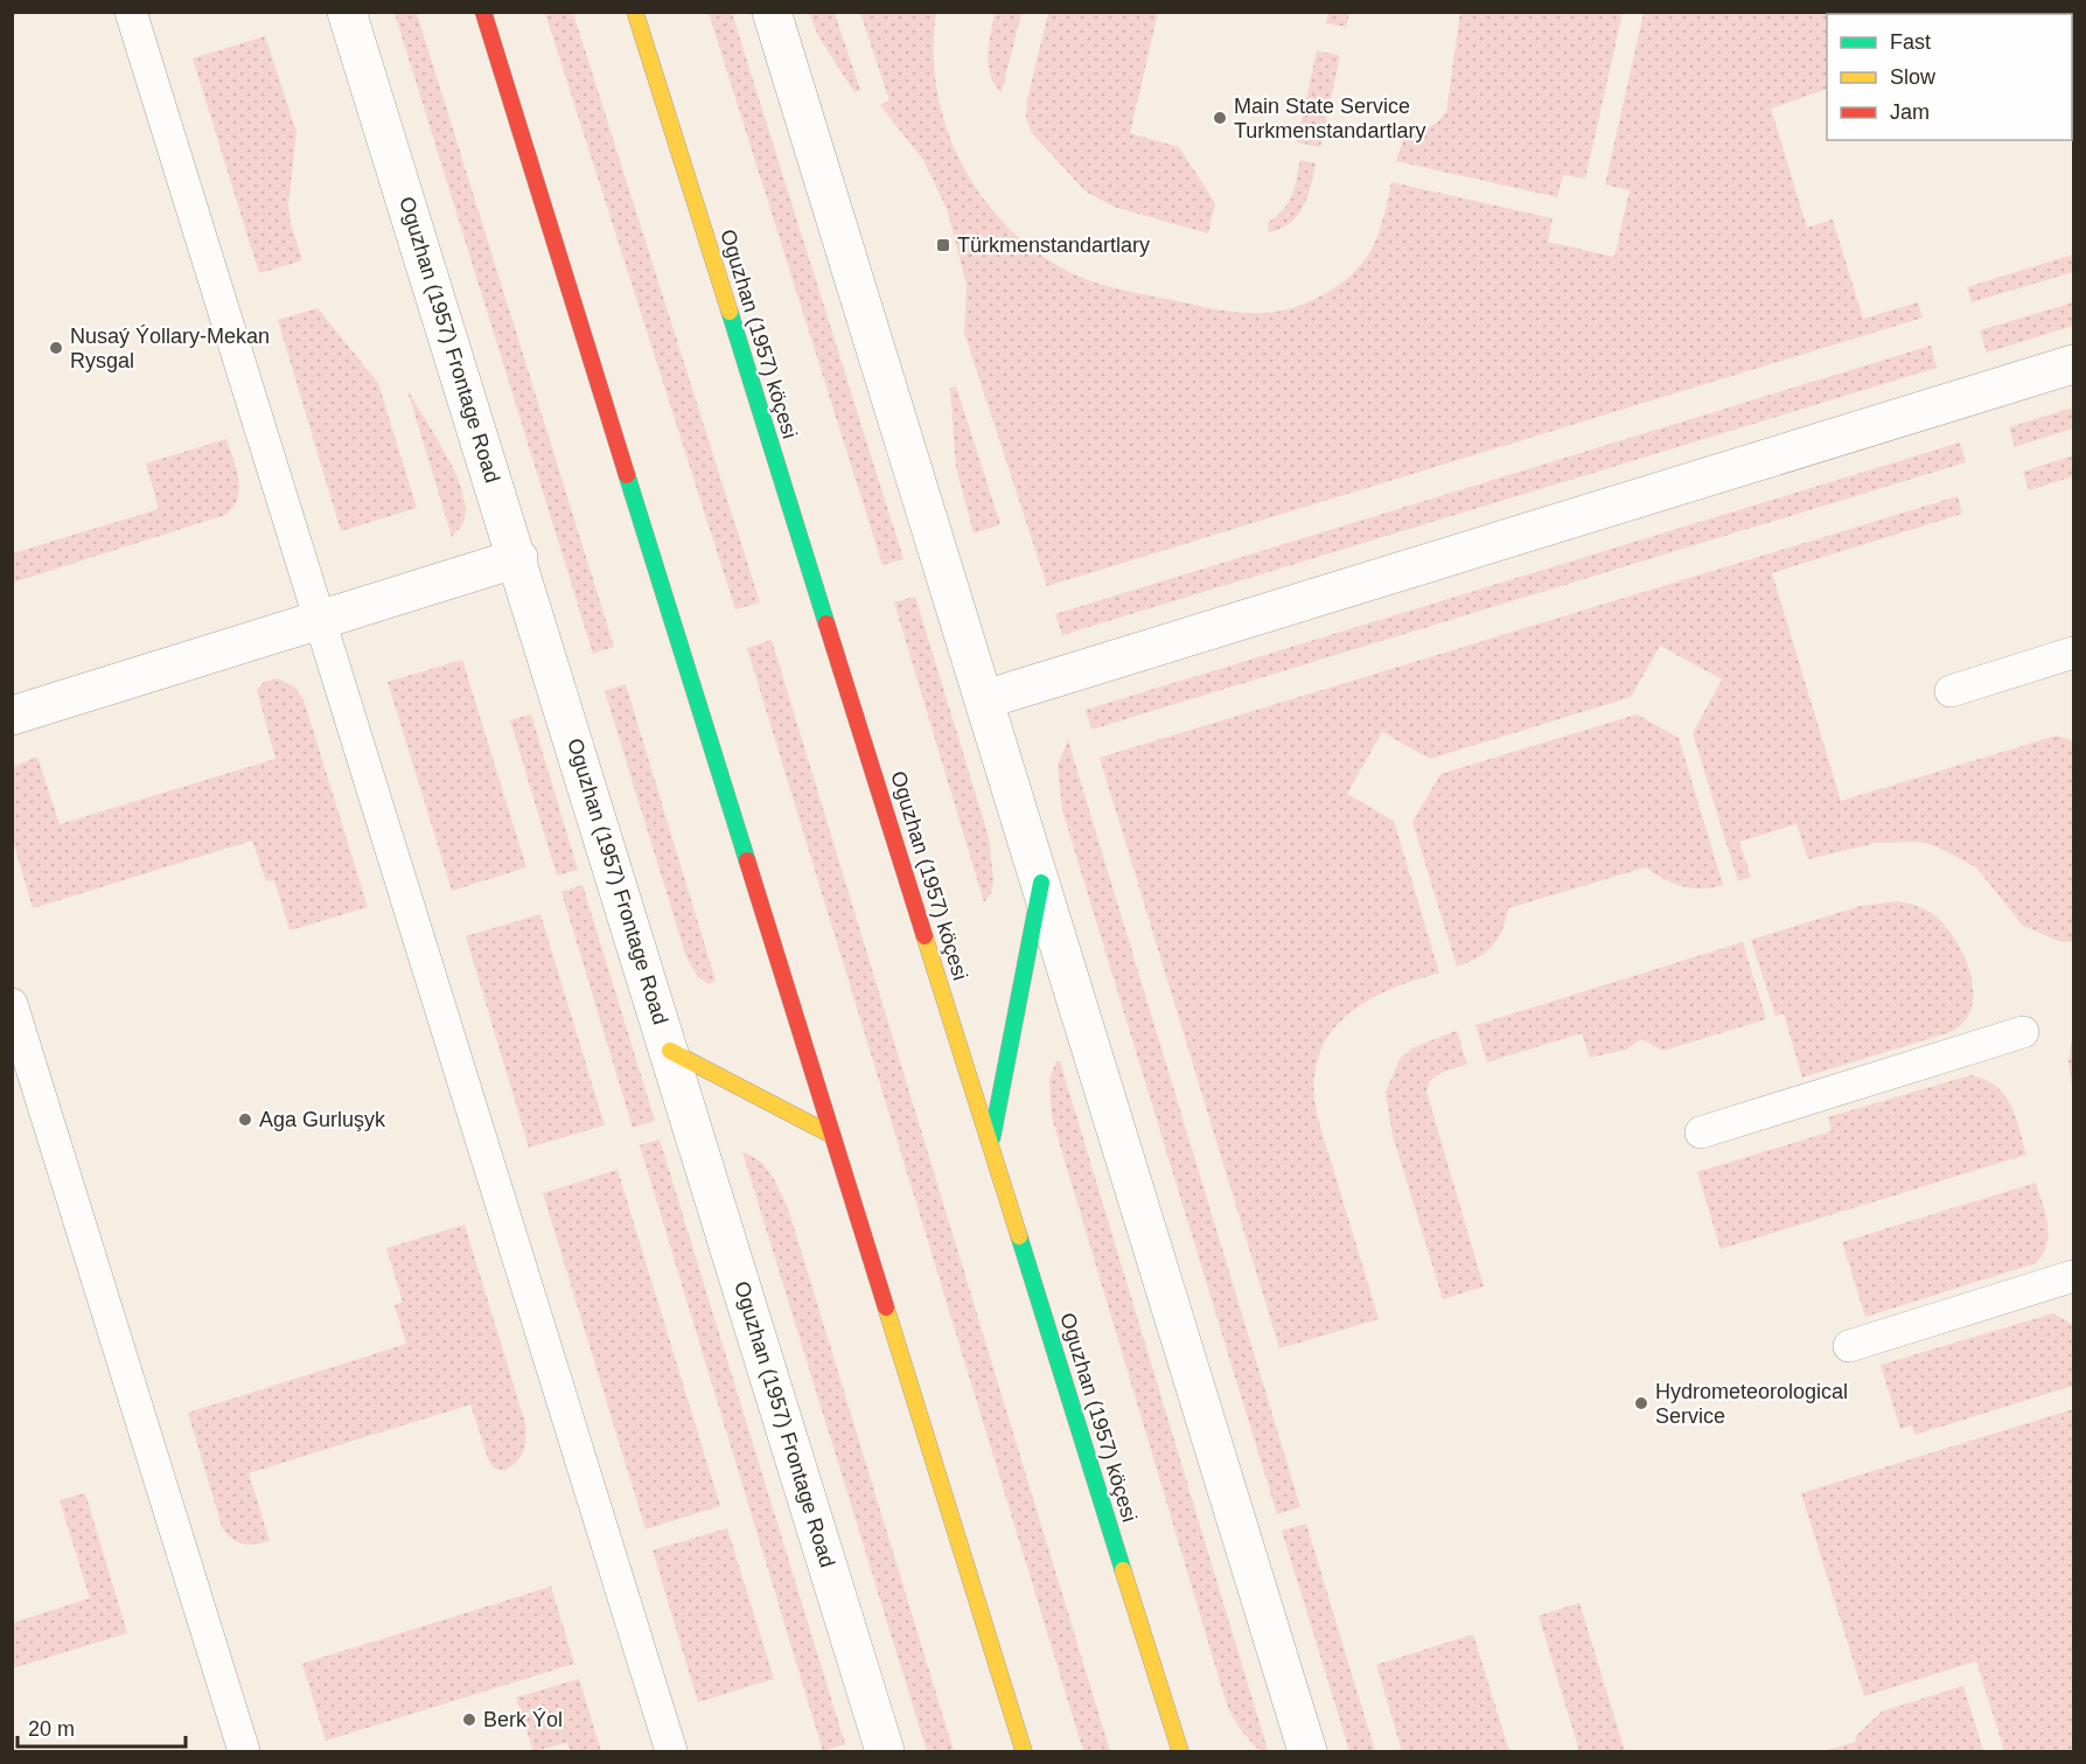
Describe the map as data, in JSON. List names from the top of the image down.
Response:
{
  "streets": {
    "main road": ["Oguzhan (1957) köçesi"],
    "street": ["Oguzhan (1957) Frontage Road"]
  },
  "places": {
    "other": [
      "Main State Service Turkmenstandartlary",
      "Nusaý Ýollary-Mekan Rysgal",
      "Aga Gurluşyk",
      "Hydrometeorological Service",
      "Berk Ýol"
    ],
    "transit": ["Türkmenstandartlary"]
  },
  "legend": ["Fast", "Slow", "Jam"],
  "scale_bar": "20 m"
}
